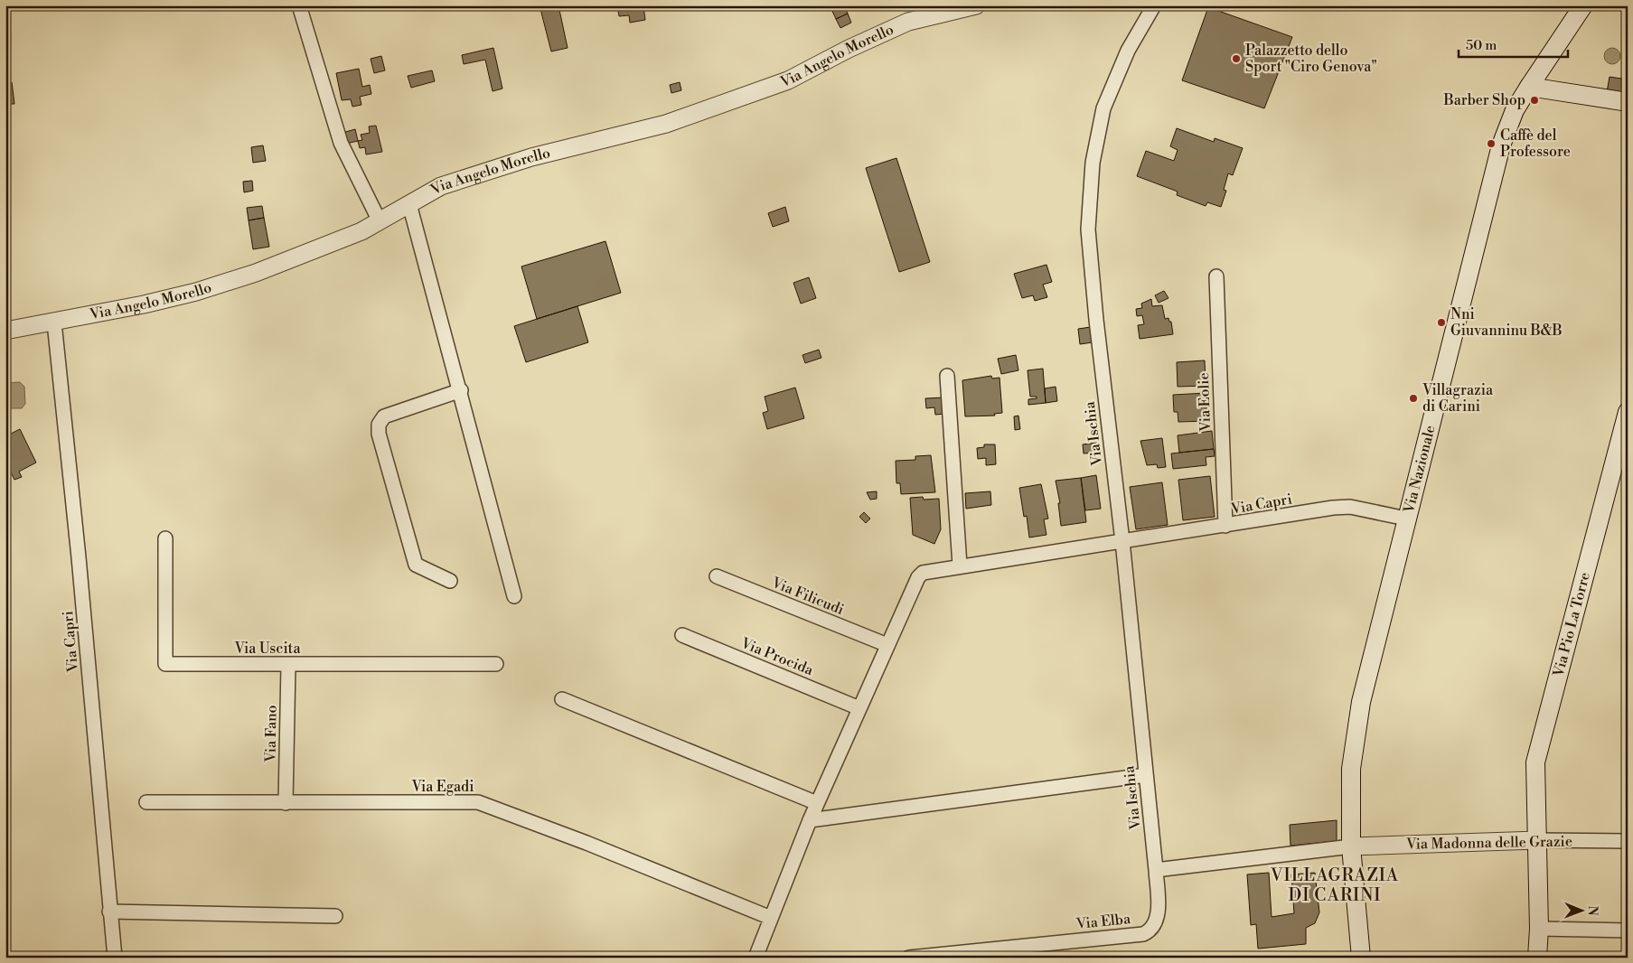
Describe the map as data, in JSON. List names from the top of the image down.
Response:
{
  "streets": {
    "main road": ["Via Nazionale", "Via Pio La Torre"],
    "street": [
      "Via Angelo Morello",
      "Via Eolie",
      "Via Ischia",
      "Via Capri",
      "Via Filicudi",
      "Via Uscita",
      "Via Procida",
      "Via Fano",
      "Via Egadi",
      "Via Madonna delle Grazie",
      "Via Elba"
    ]
  },
  "crossings": [
    ["Via Angelo Morello", "Via Capri"],
    ["Via Eolie", "Via Capri"],
    ["Via Ischia", "Via Capri"],
    ["Via Ischia", "Via Elba"],
    ["Via Nazionale", "Via Capri"],
    ["Via Nazionale", "Via Madonna delle Grazie"],
    ["Via Capri", "Via Filicudi"],
    ["Via Capri", "Via Procida"],
    ["Via Capri", "Via Egadi"],
    ["Via Pio La Torre", "Via Madonna delle Grazie"],
    ["Via Uscita", "Via Fano"],
    ["Via Fano", "Via Egadi"]
  ],
  "districts": ["VILLAGRAZIA DI CARINI"],
  "places": [
    "Palazzetto dello Sport \"Ciro Genova\"",
    "Barber Shop",
    "Caffè del Professore",
    "Nni Giuvanninu B&B",
    "Villagrazia di Carini"
  ],
  "scale_bar": "50 m",
  "north": "right"
}
